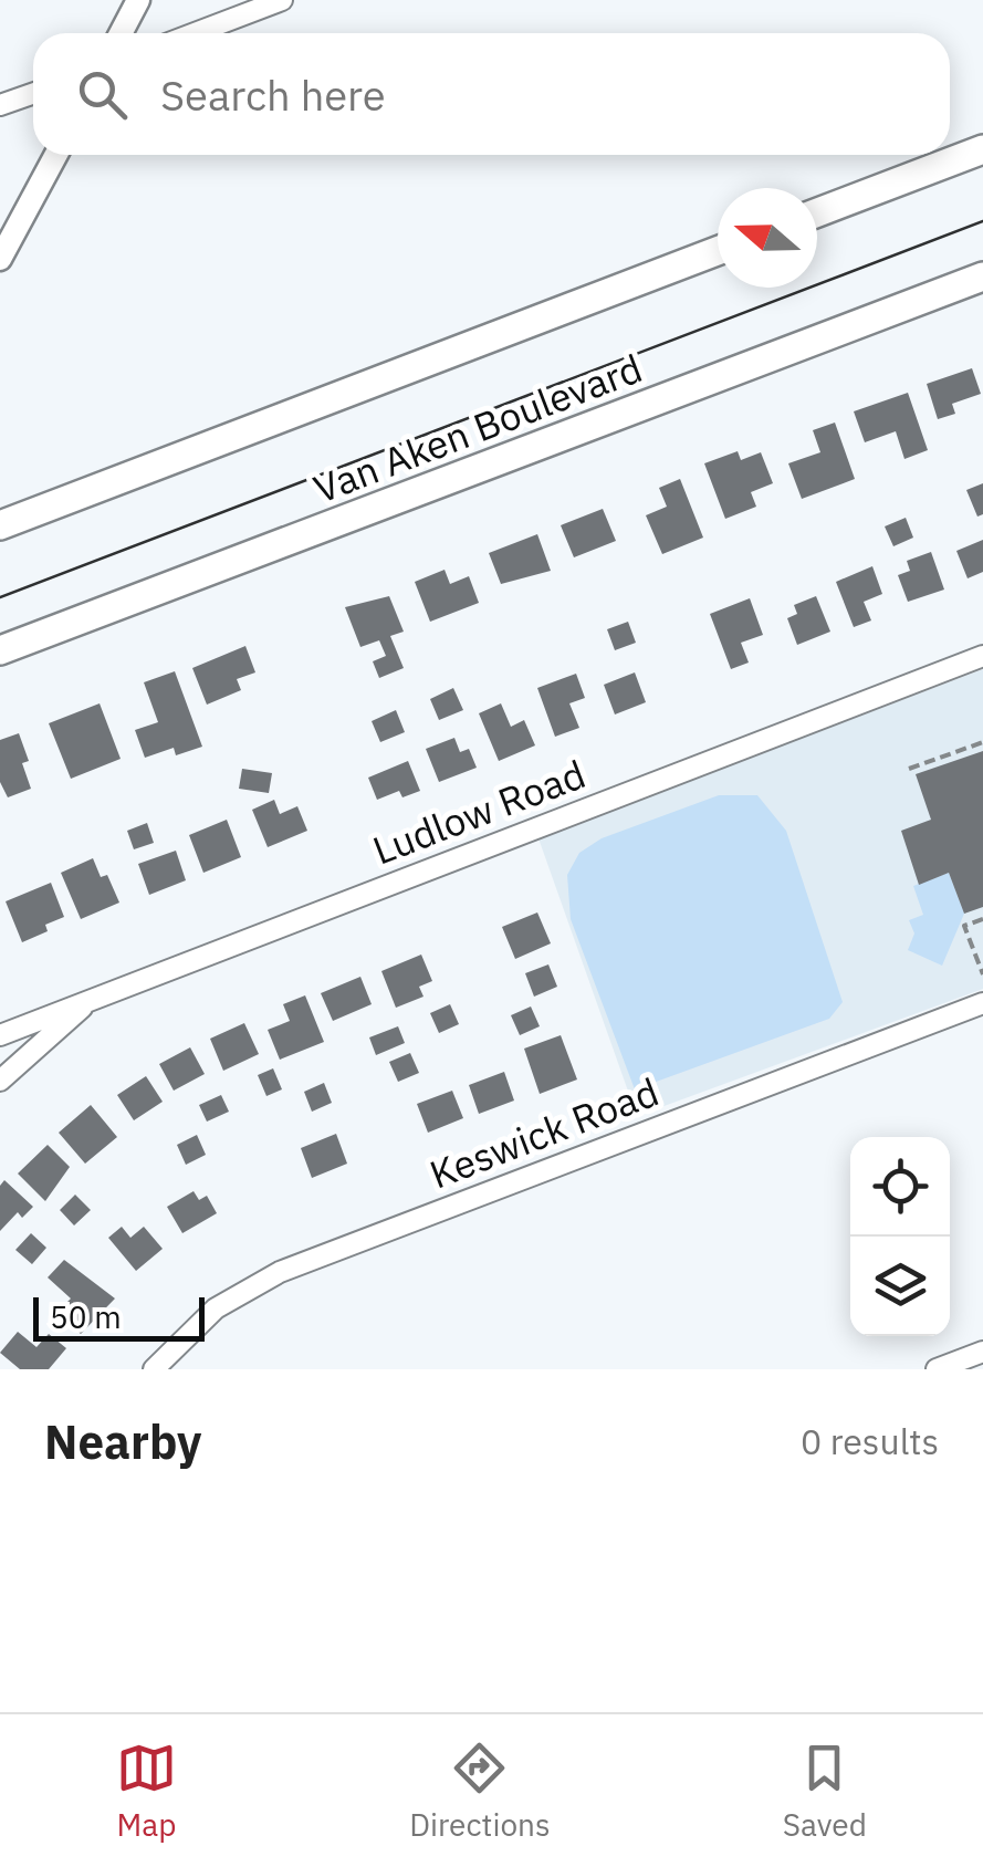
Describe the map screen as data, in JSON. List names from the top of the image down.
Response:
{
  "streets": {
    "main road": ["Van Aken Boulevard"],
    "street": ["Ludlow Road", "Keswick Road"]
  },
  "scale_bar": "50 m",
  "north": "left",
  "page": {
    "search": "Search here",
    "scale": "50 m",
    "heading": ["Nearby", "0 results"],
    "nav": ["Map", "Directions", "Saved"]
  }
}
